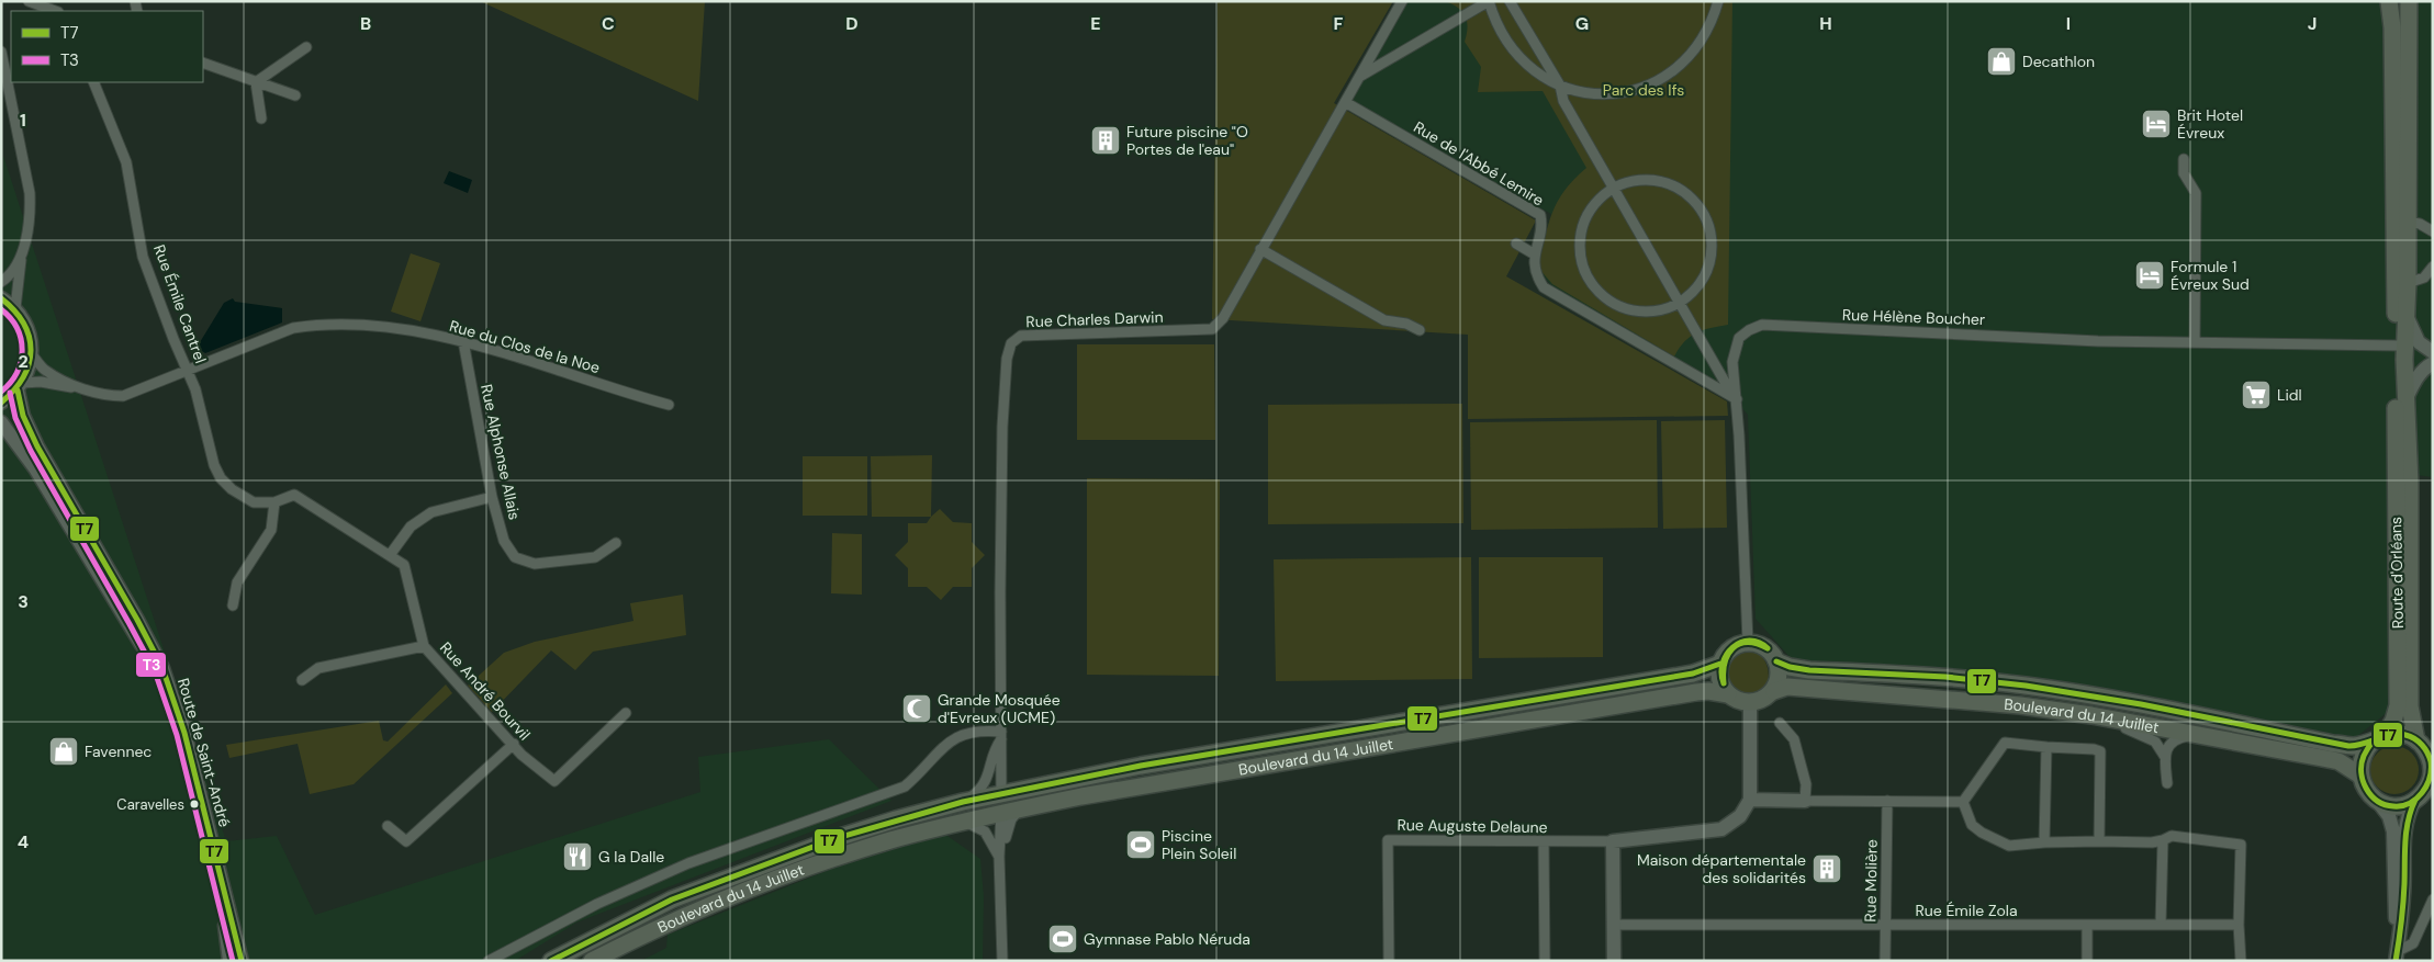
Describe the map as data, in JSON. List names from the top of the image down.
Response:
{
  "streets": {
    "main road": ["Route d'Orléans", "Boulevard du 14 Juillet", "Route de Saint-André"],
    "street": [
      "Rue de l'Abbé Lemire",
      "Rue Émile Cantrel",
      "Rue Hélène Boucher",
      "Rue Charles Darwin",
      "Rue du Clos de la Noe",
      "Rue Alphonse Allais",
      "Rue André Bourvil",
      "Rue Auguste Delaune",
      "Rue Molière",
      "Rue Émile Zola"
    ]
  },
  "crossings": [
    ["Rue de l'Abbé Lemire", "Rue Hélène Boucher"],
    ["Rue de l'Abbé Lemire", "Rue Charles Darwin"],
    ["Rue Émile Cantrel", "Rue du Clos de la Noe"],
    ["Rue Émile Cantrel", "Rue André Bourvil"],
    ["Rue Hélène Boucher", "Route d'Orléans"],
    ["Rue Hélène Boucher", "Boulevard du 14 Juillet"],
    ["Rue du Clos de la Noe", "Rue Alphonse Allais"],
    ["Rue du Clos de la Noe", "Route de Saint-André"],
    ["Rue Molière", "Rue Émile Zola"]
  ],
  "parks": ["Parc des Ifs"],
  "places": {
    "shop": ["Decathlon", "Favennec"],
    "hotel": ["Brit Hotel Évreux", "Formule 1 Évreux Sud"],
    "building": ["Future piscine \"O Portes de l'eau\"", "Maison départementale des solidarités"],
    "supermarket": ["Lidl"],
    "mosque": ["Grande Mosquée d'Evreux (UCME)"],
    "other": ["Caravelles"],
    "sports": ["Piscine Plein Soleil", "Gymnase Pablo Néruda"],
    "restaurant": ["G la Dalle"]
  },
  "lines": ["transit line T7", "transit line T3"],
  "legend": ["T7", "T3"],
  "grid": {
    "columns": [
      "B",
      "C",
      "D",
      "E",
      "F",
      "G",
      "H",
      "I",
      "J"
    ],
    "rows": [
      "1",
      "2",
      "3",
      "4"
    ]
  }
}
